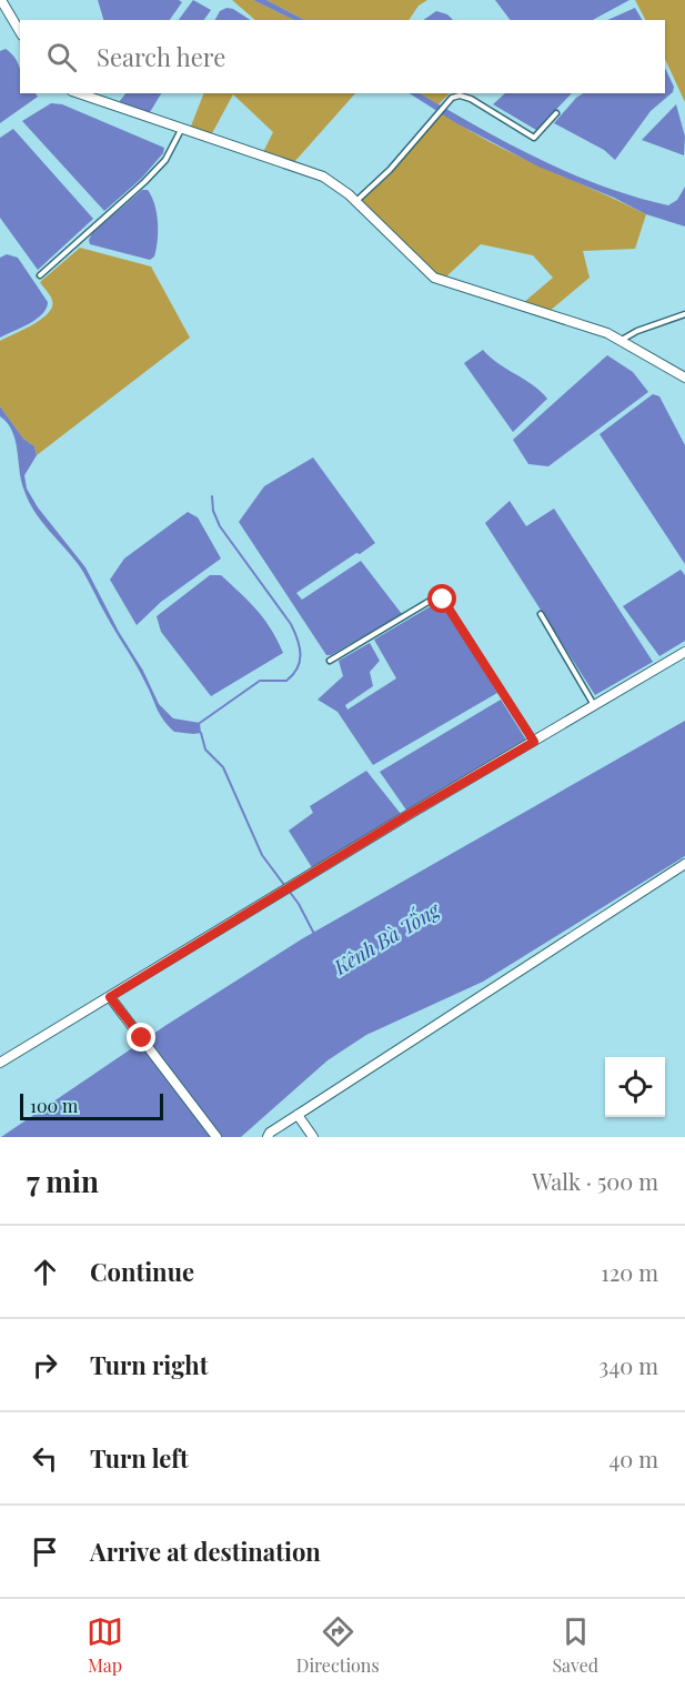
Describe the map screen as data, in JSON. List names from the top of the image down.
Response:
{
  "water": ["Kênh Bà Tống"],
  "scale_bar": "100 m",
  "page": {
    "search": "Search here",
    "scale": "100 m",
    "heading": ["7 min", "Walk · 500 m"],
    "list": [
      ["Continue", "120 m"],
      ["Turn right", "340 m"],
      ["Turn left", "40 m"],
      "Arrive at destination"
    ],
    "nav": ["Map", "Directions", "Saved"]
  }
}
